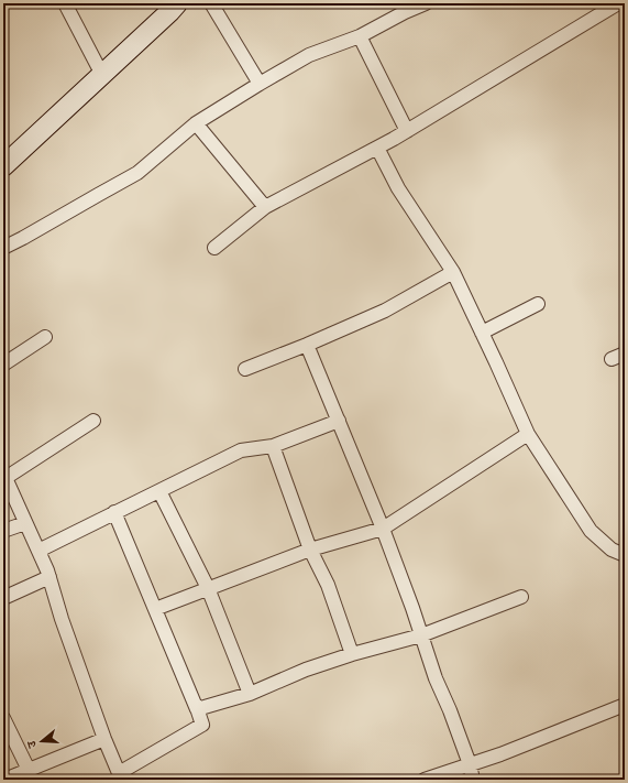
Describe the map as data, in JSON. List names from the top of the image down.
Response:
{
  "north": "left"
}
